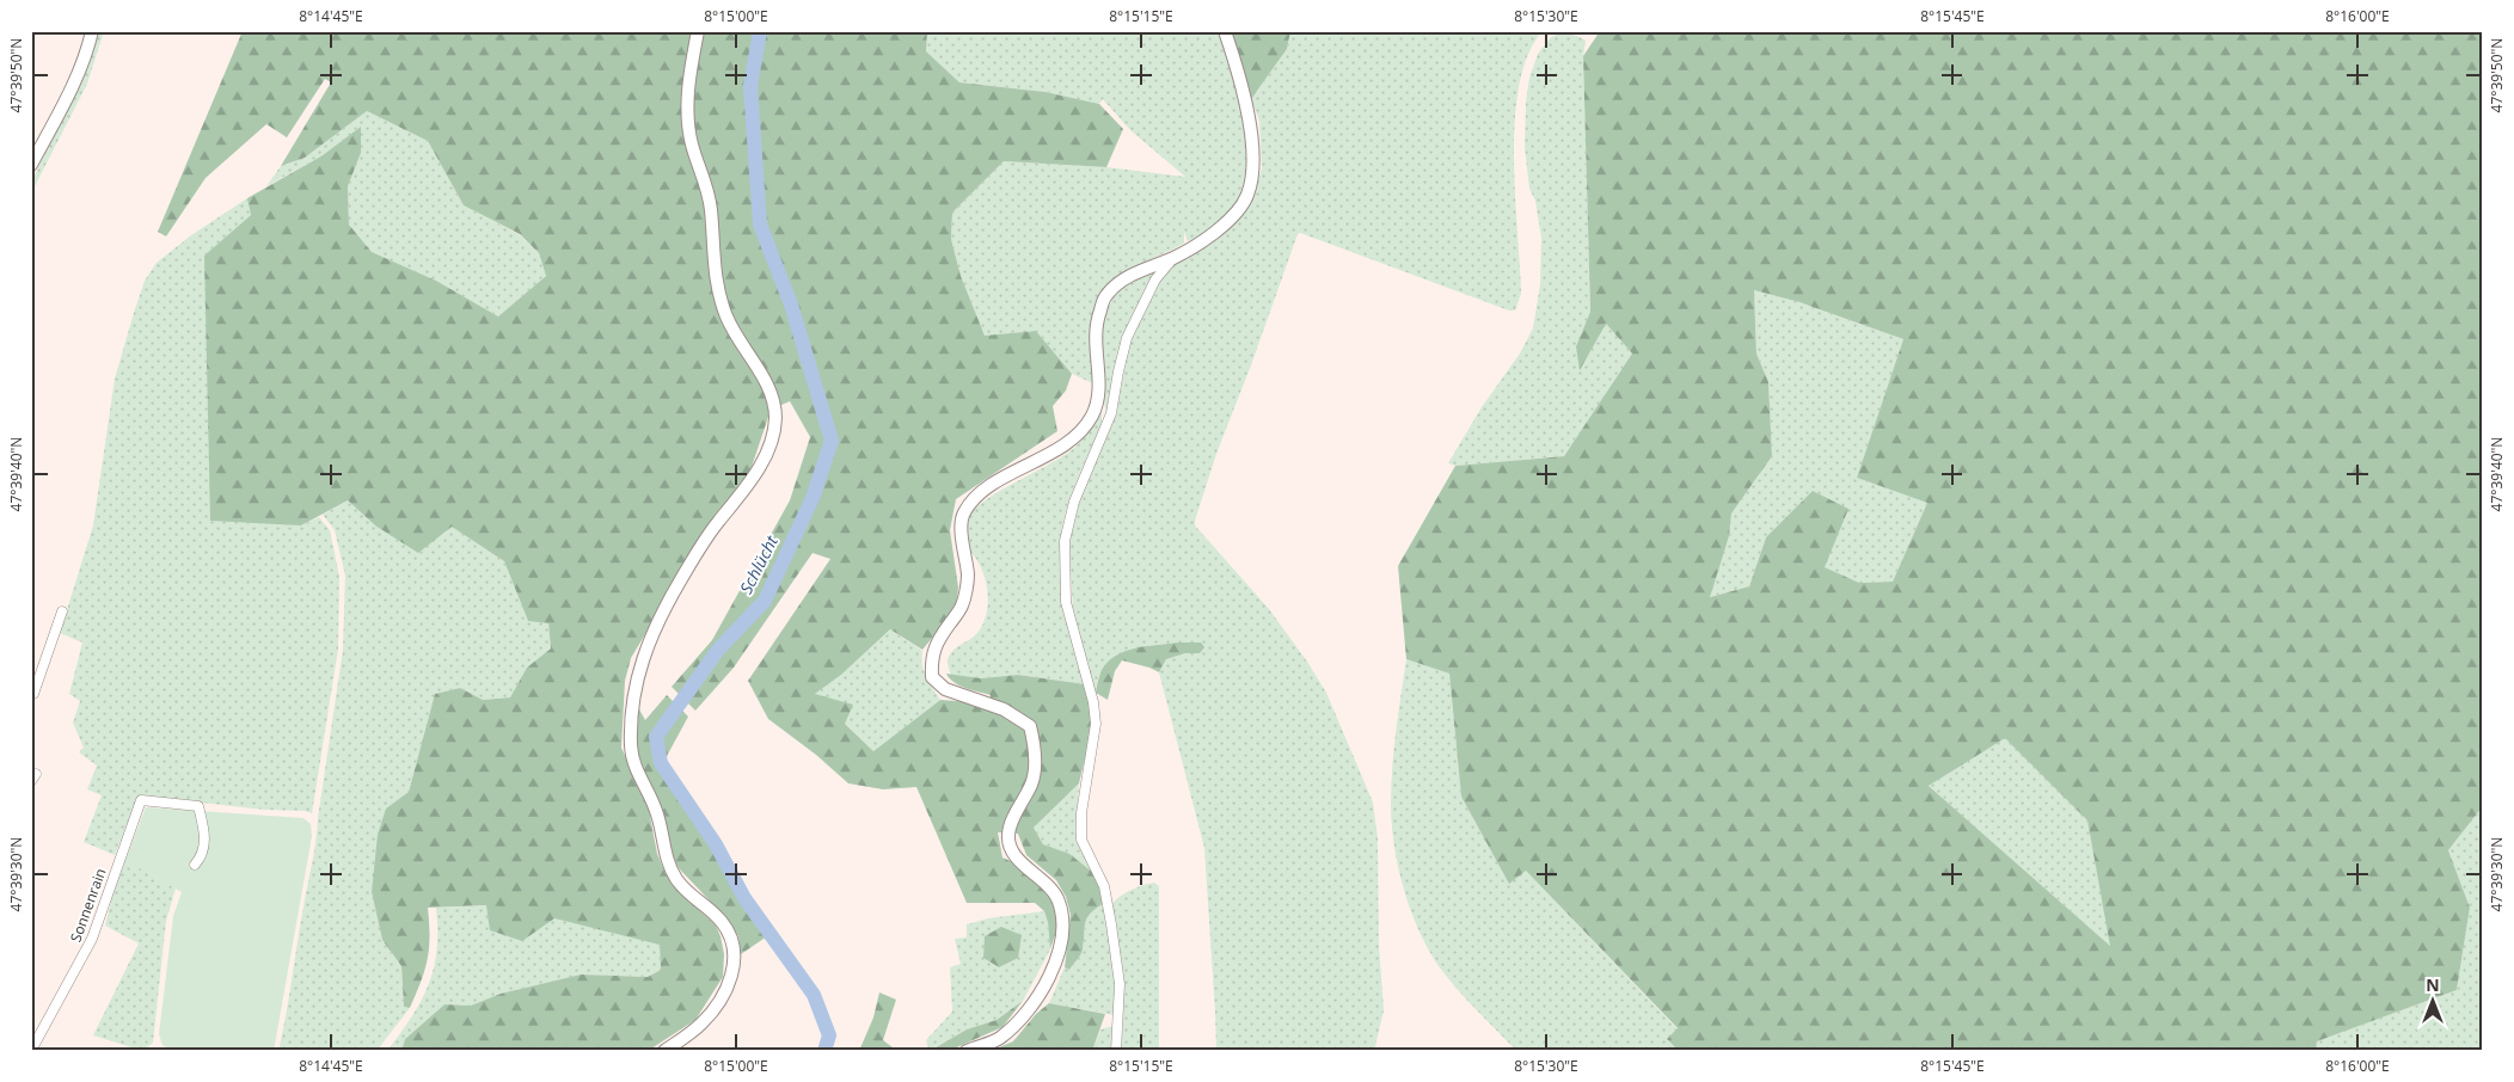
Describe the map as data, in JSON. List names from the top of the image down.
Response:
{
  "streets": {
    "street": ["Sonnenrain"]
  },
  "water": ["Schlücht"],
  "north": "top",
  "coordinates": [
    "8°14'45\"E",
    "8°15'00\"E",
    "8°15'15\"E",
    "8°15'30\"E",
    "8°15'45\"E",
    "8°16'00\"E",
    "47°39'50\"N",
    "47°39'40\"N",
    "47°39'30\"N"
  ]
}
